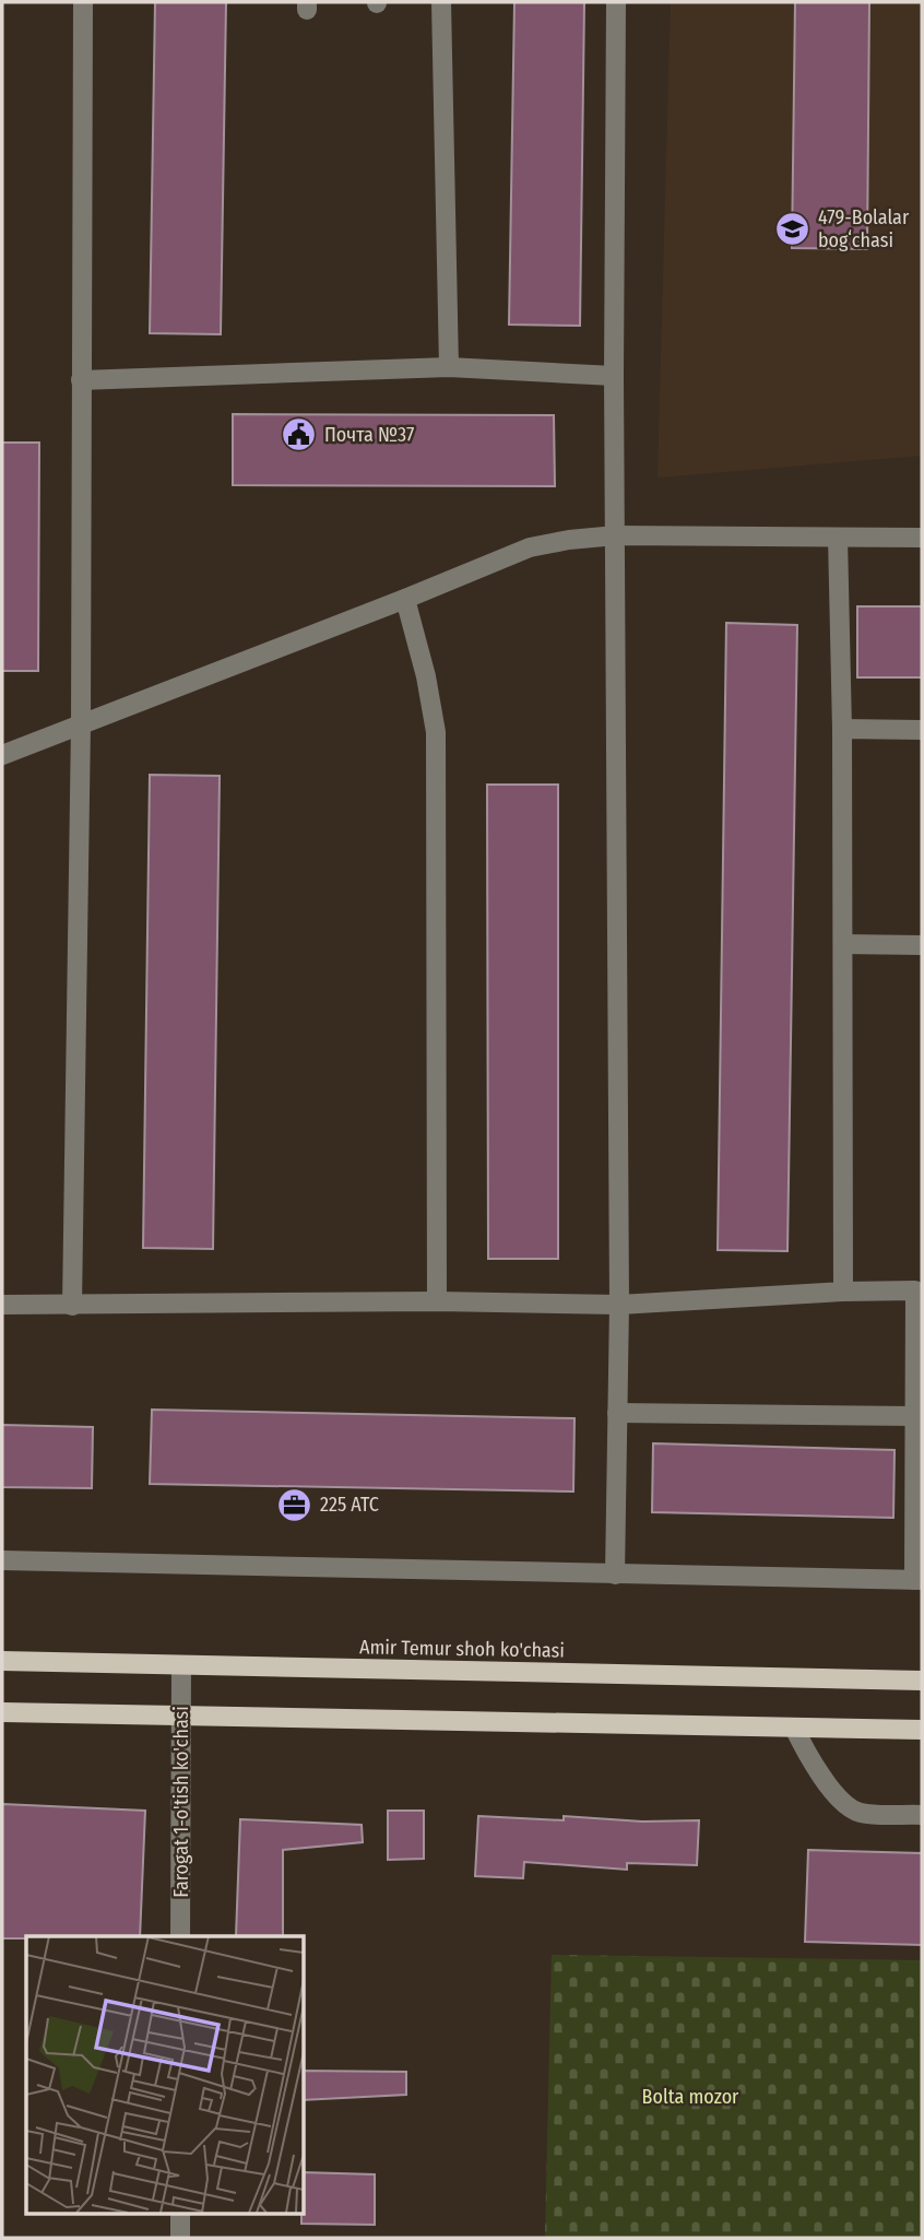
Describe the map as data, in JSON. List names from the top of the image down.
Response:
{
  "streets": {
    "main road": ["Amir Temur shoh ko'chasi"],
    "street": ["Farogat 1-o'tish ko'chasi"]
  },
  "crossings": [
    ["Amir Temur shoh ko'chasi", "Farogat 1-o'tish ko'chasi"]
  ],
  "parks": ["Bolta mozor"],
  "places": {
    "school or university": ["479-Bolalar bogʻchasi"],
    "public building": ["Почта №37"],
    "office": ["225 АТС"]
  }
}
